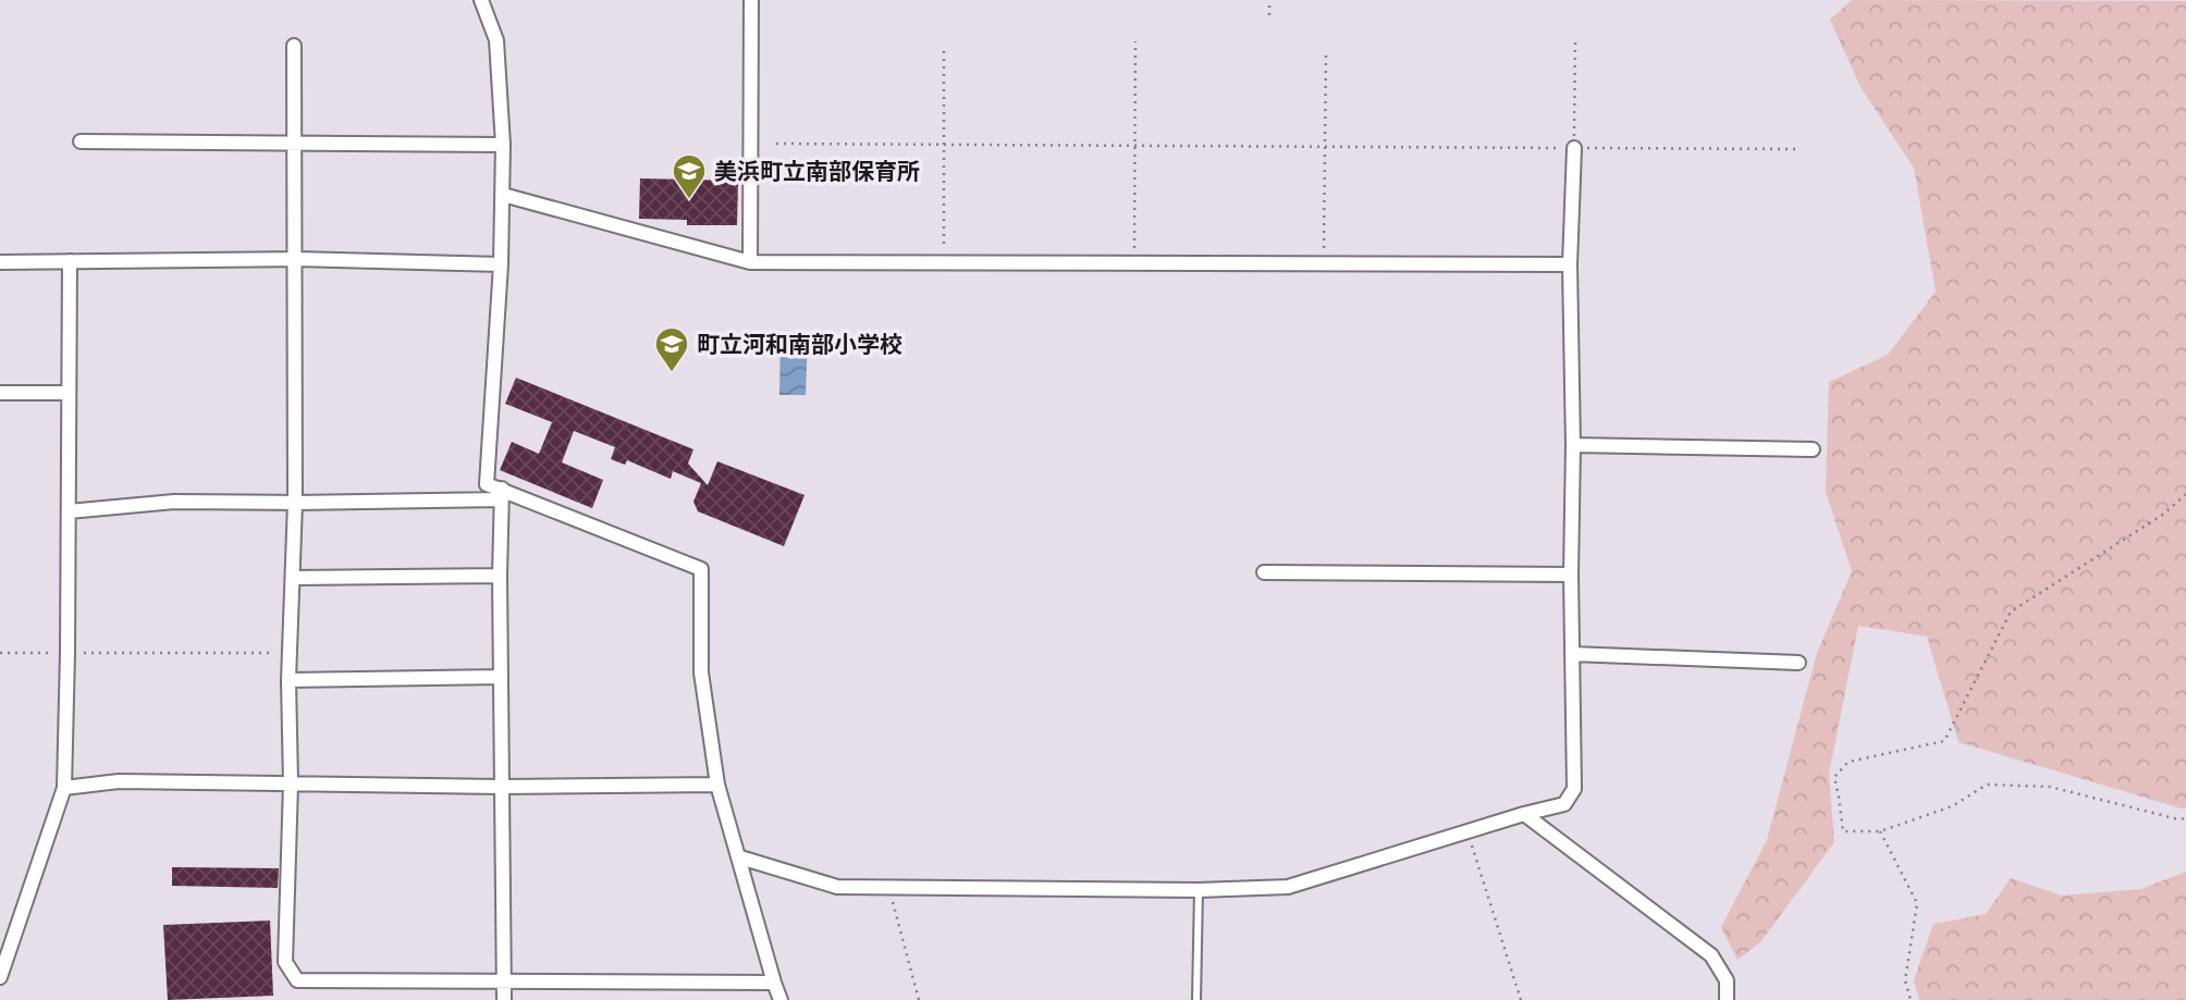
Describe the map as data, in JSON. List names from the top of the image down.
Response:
{
  "places": {
    "school or university": ["美浜町立南部保育所", "町立河和南部小学校"]
  }
}
